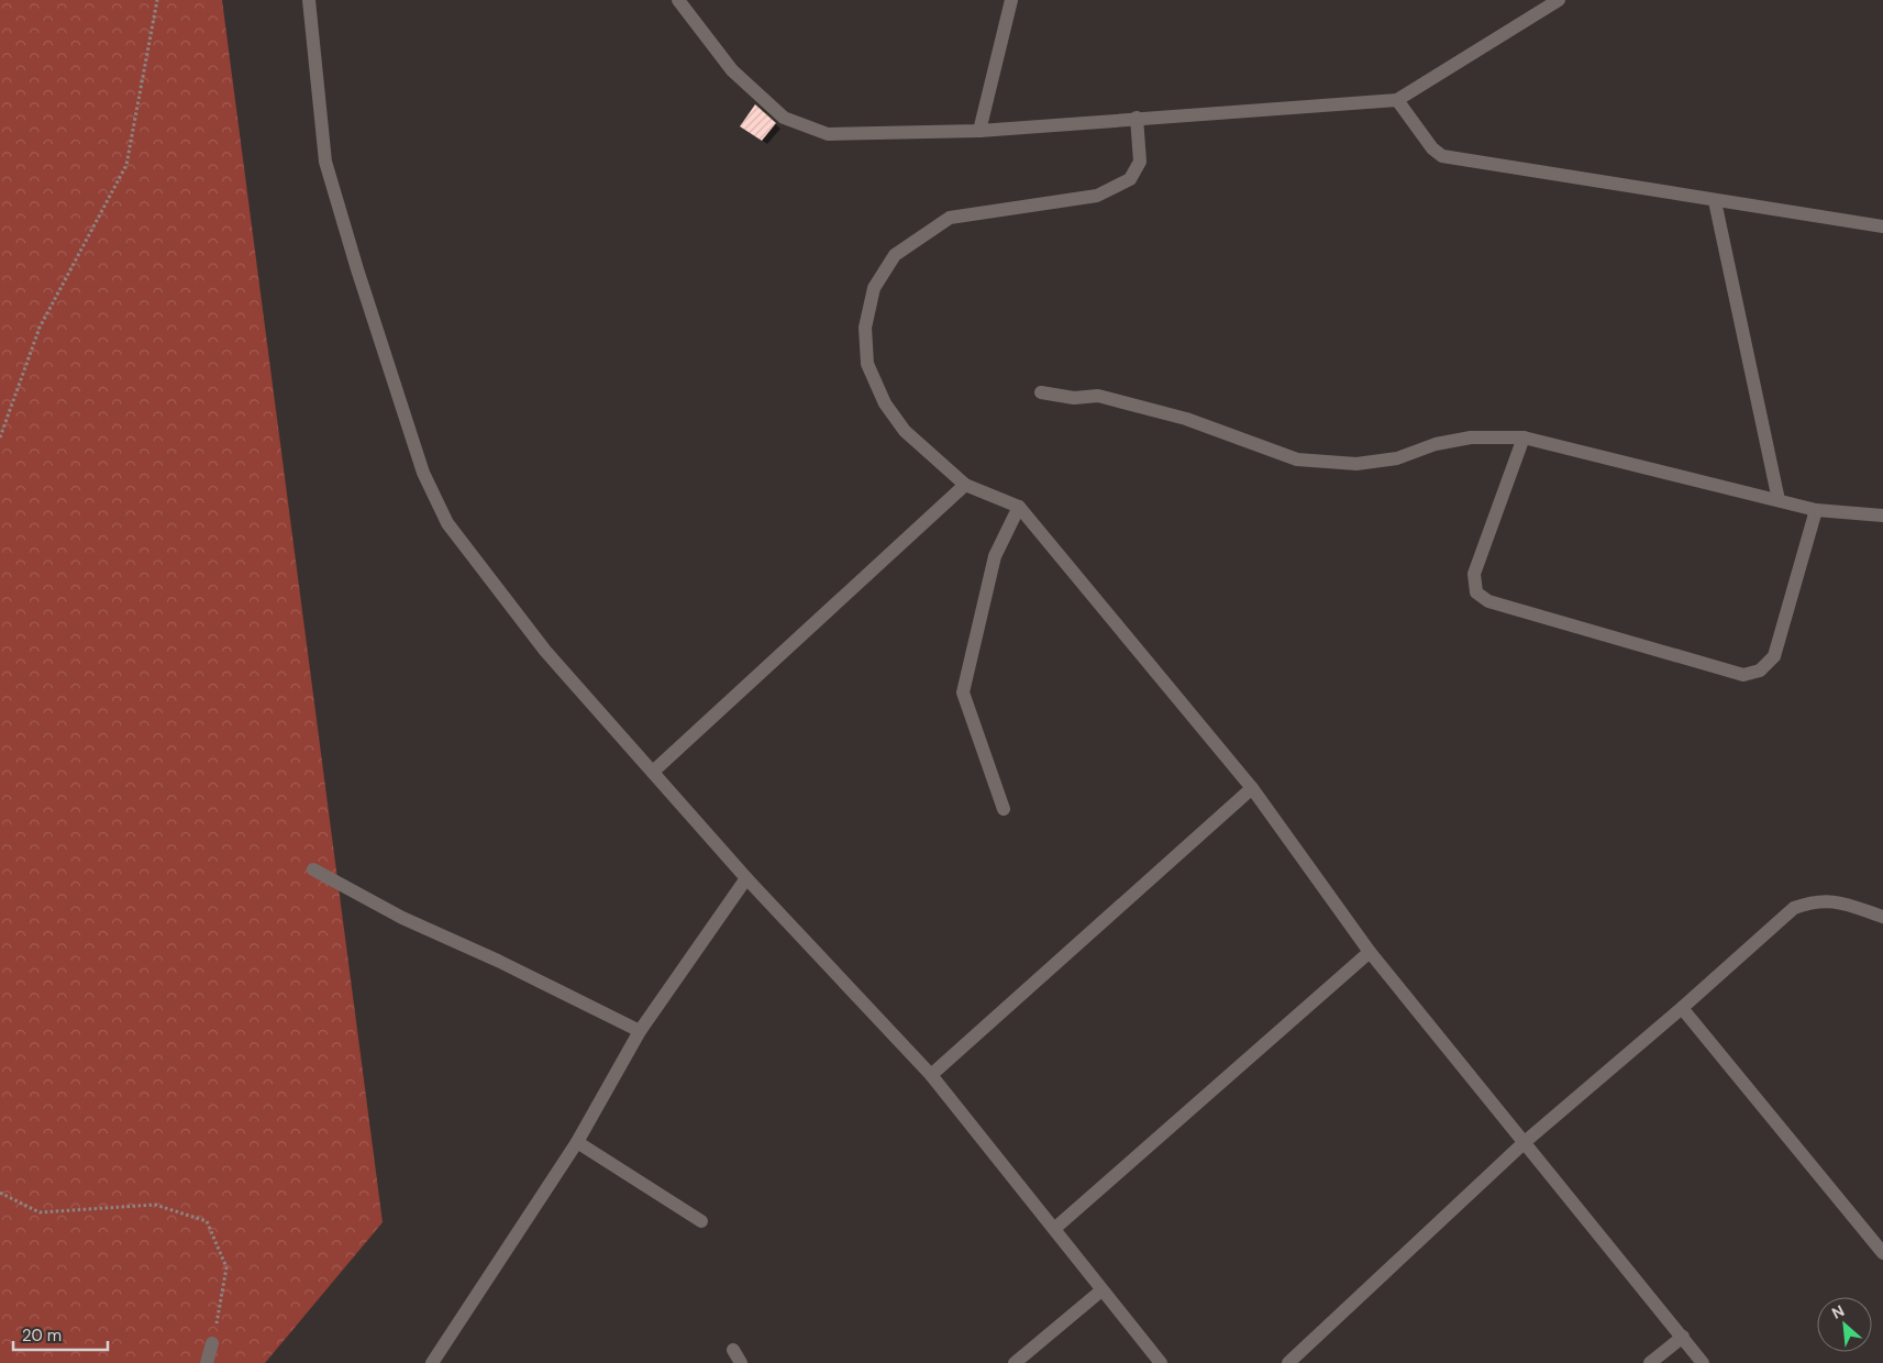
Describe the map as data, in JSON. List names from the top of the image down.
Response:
{
  "scale_bar": "20 m",
  "north": "top left"
}
